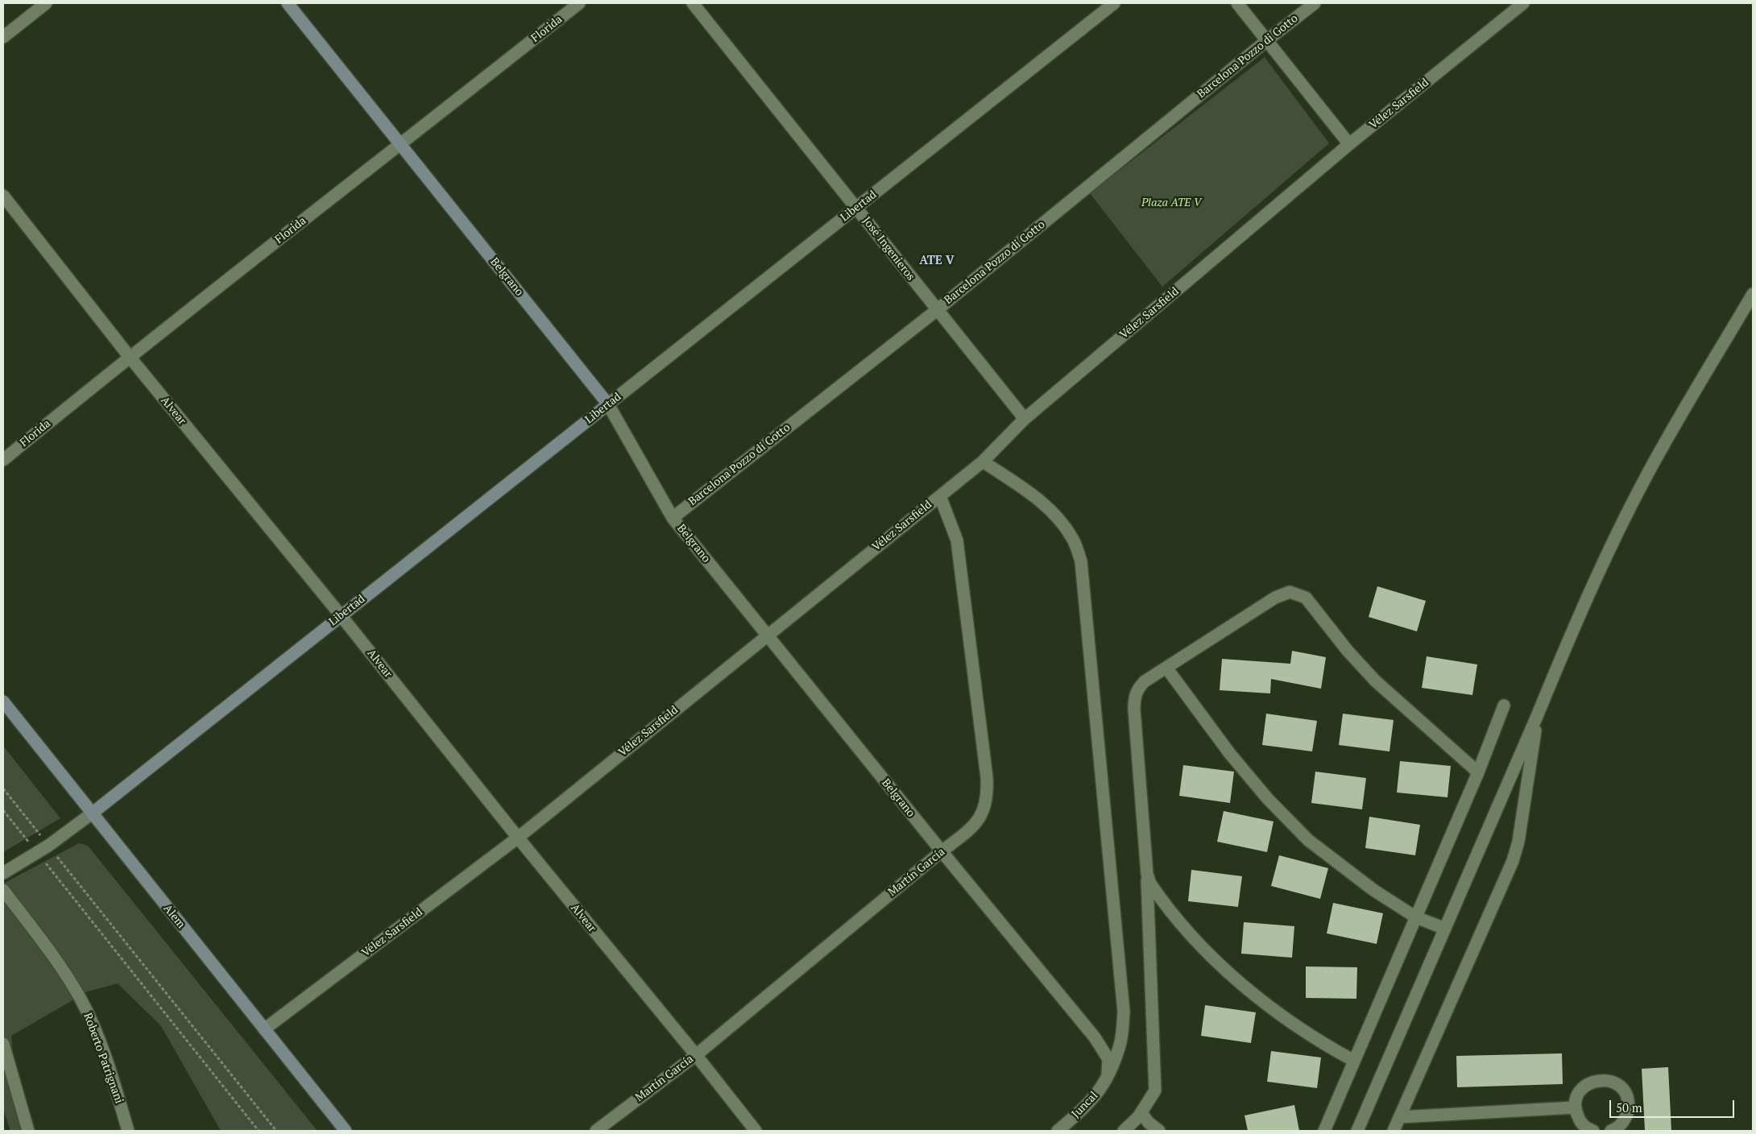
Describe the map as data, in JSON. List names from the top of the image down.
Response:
{
  "streets": {
    "main road": ["Libertad", "Belgrano", "Alem"],
    "street": [
      "Florida",
      "Barcelona Pozzo di Gotto",
      "Vélez Sarsfield",
      "José Ingenieros",
      "Alvear",
      "Martín García",
      "Roberto Patrignani",
      "Juncal"
    ]
  },
  "crossings": [
    ["Florida", "Belgrano"],
    ["Florida", "Alvear"],
    ["Barcelona Pozzo di Gotto", "José Ingenieros"],
    ["Barcelona Pozzo di Gotto", "Belgrano"],
    ["Vélez Sarsfield", "José Ingenieros"],
    ["Vélez Sarsfield", "Belgrano"],
    ["Vélez Sarsfield", "Alvear"],
    ["Vélez Sarsfield", "Martín García"],
    ["Vélez Sarsfield", "Alem"],
    ["Vélez Sarsfield", "Juncal"],
    ["Libertad", "José Ingenieros"],
    ["Libertad", "Belgrano"],
    ["Libertad", "Alvear"],
    ["Libertad", "Alem"],
    ["Belgrano", "Martín García"],
    ["Belgrano", "Juncal"],
    ["Alvear", "Martín García"]
  ],
  "districts": ["ATE V"],
  "parks": ["Plaza ATE V"],
  "scale_bar": "50 m"
}
